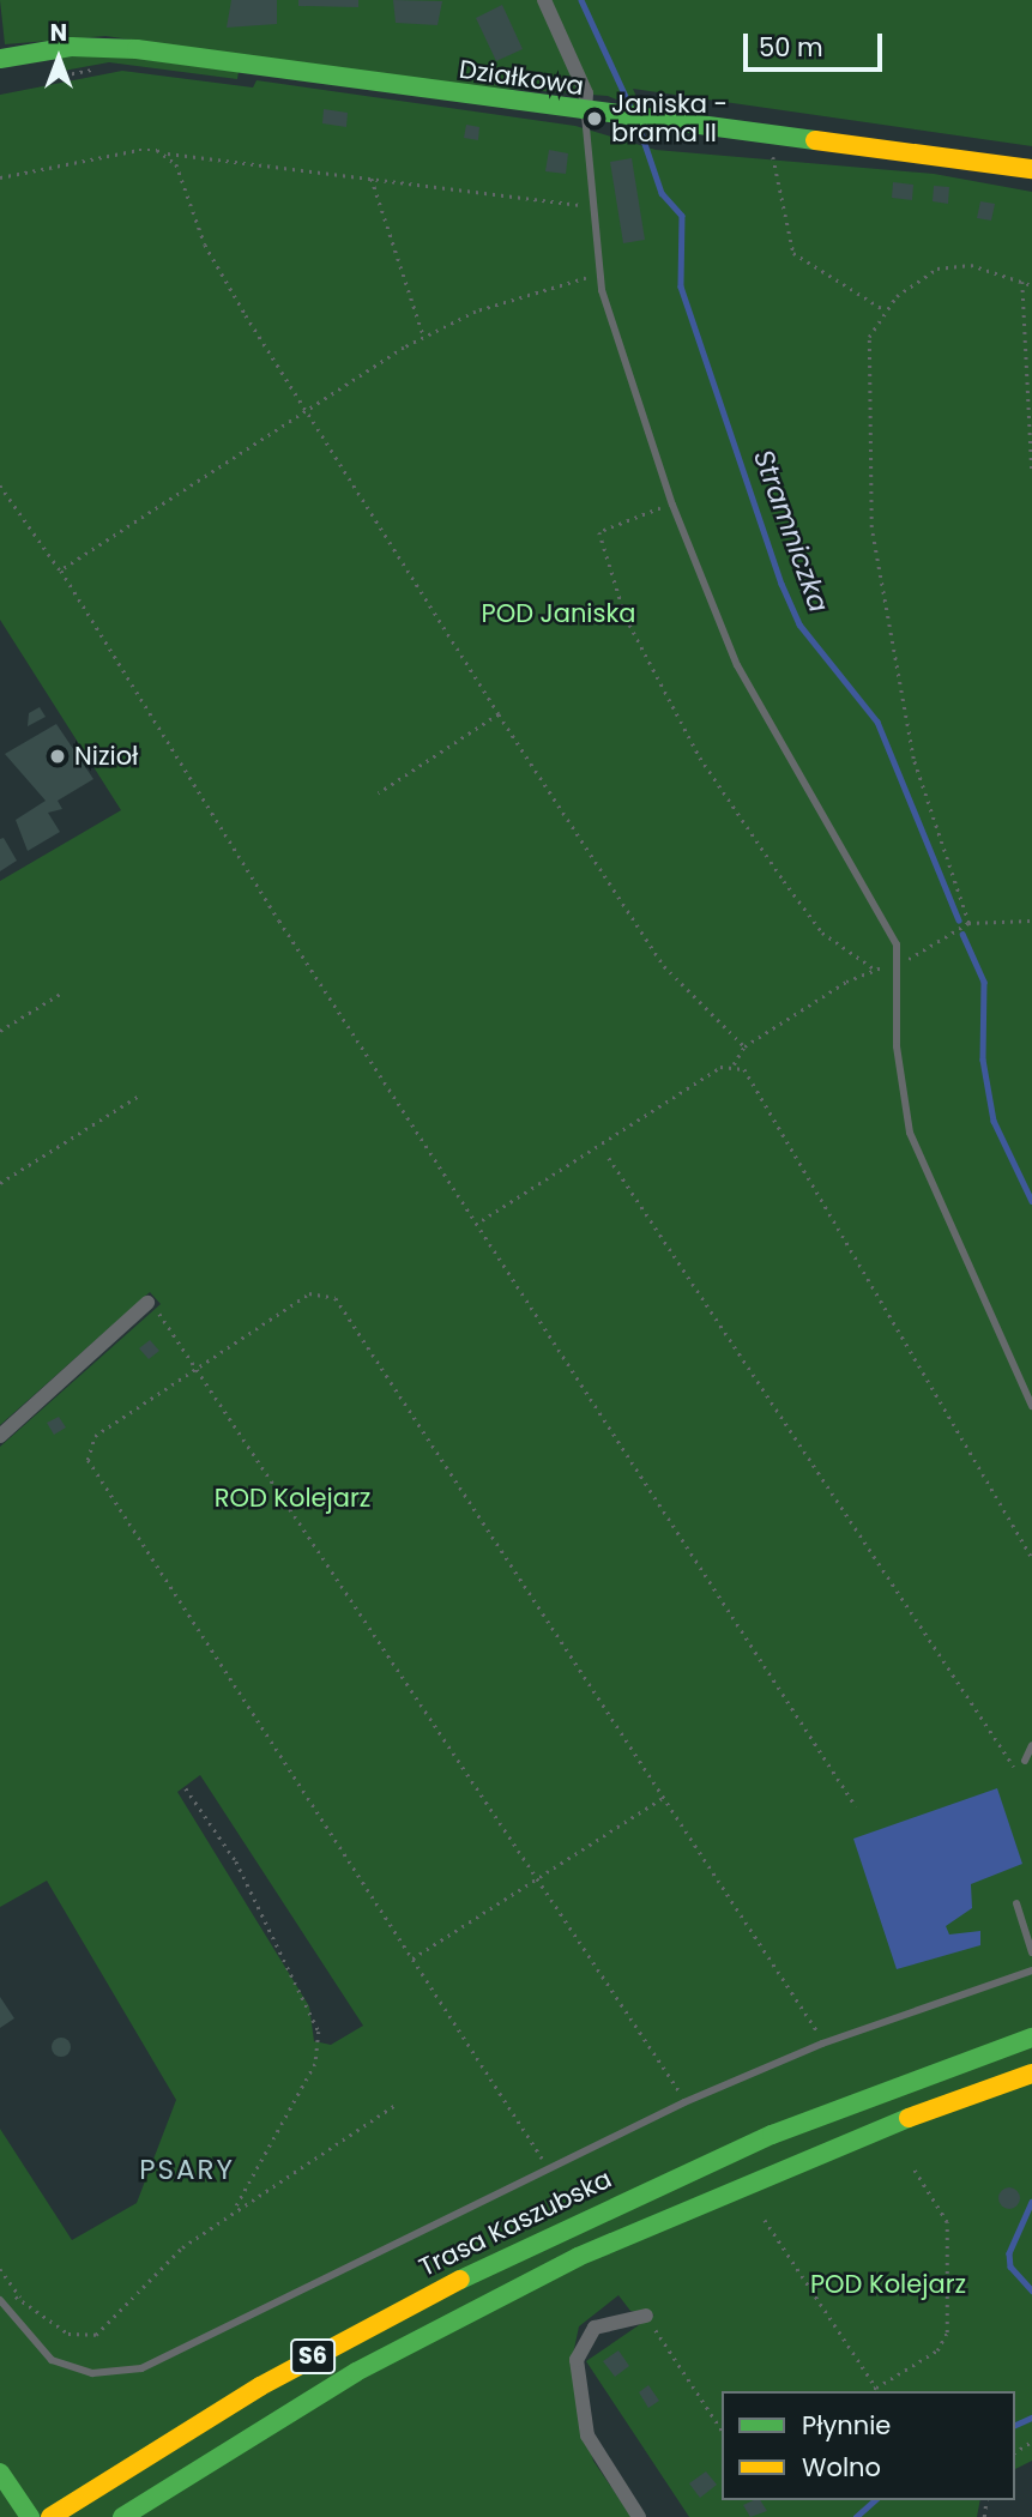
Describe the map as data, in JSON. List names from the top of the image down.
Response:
{
  "streets": {
    "main road": ["Działkowa", "Trasa Kaszubska", "S6"]
  },
  "districts": ["PSARY"],
  "water": ["Stramniczka"],
  "parks": ["POD Janiska", "ROD Kolejarz", "POD Kolejarz"],
  "places": ["Janiska - brama II", "Nizioł"],
  "legend": ["Płynnie", "Wolno"],
  "scale_bar": "50 m",
  "north": "top"
}
